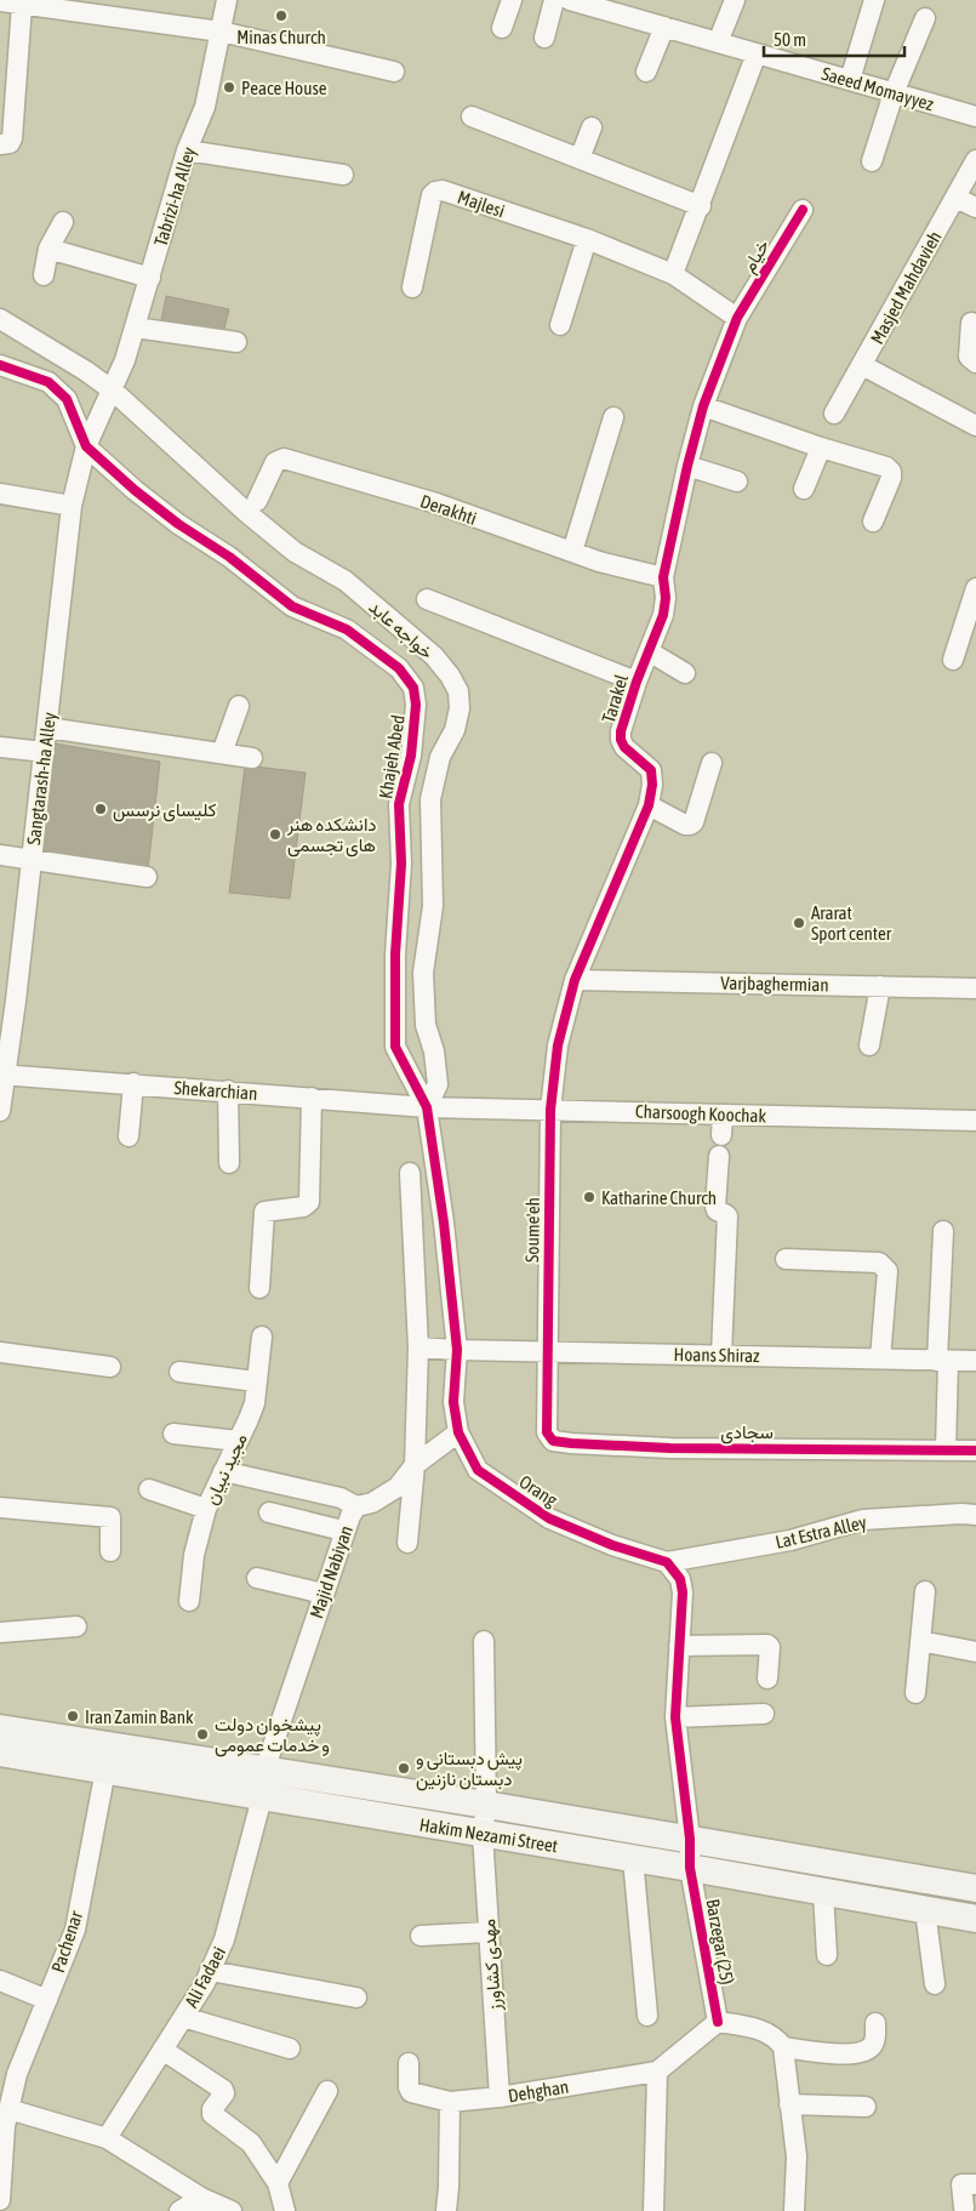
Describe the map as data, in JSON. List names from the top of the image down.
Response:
{
  "streets": {
    "main road": ["Hakim Nezami Street"],
    "street": [
      "Saeed Momayyez",
      "Tabrizi-ha Alley",
      "Majlesi",
      "خیام",
      "Masjed Mahdavieh",
      "Derakhti",
      "خواجه عابد",
      "Tarakel",
      "Khajeh Abed",
      "Sangtarash-ha Alley",
      "Varjbaghermian",
      "Shekarchian",
      "Charsoogh Koochak",
      "Soume'eh",
      "Hoans Shiraz",
      "سجادی",
      "مجید نبیان",
      "Orang",
      "Lat Estra Alley",
      "Majid Nabiyan",
      "Pachenar",
      "Barzegar (25)",
      "مهدی کشاورز",
      "Ali Fadaei",
      "Dehghan"
    ]
  },
  "crossings": [
    ["Tabrizi-ha Alley", "خواجه عابد"],
    ["Tabrizi-ha Alley", "Khajeh Abed"],
    ["Tabrizi-ha Alley", "Sangtarash-ha Alley"],
    ["Majlesi", "خیام"],
    ["Majlesi", "Tarakel"],
    ["خیام", "Tarakel"],
    ["Derakhti", "Tarakel"],
    ["خواجه عابد", "Khajeh Abed"],
    ["خواجه عابد", "Shekarchian"],
    ["خواجه عابد", "Charsoogh Koochak"],
    ["خواجه عابد", "Orang"],
    ["Tarakel", "Varjbaghermian"],
    ["Tarakel", "Charsoogh Koochak"],
    ["Tarakel", "Soume'eh"],
    ["Khajeh Abed", "Sangtarash-ha Alley"],
    ["Khajeh Abed", "Shekarchian"],
    ["Khajeh Abed", "Charsoogh Koochak"],
    ["Khajeh Abed", "Orang"],
    ["Sangtarash-ha Alley", "Shekarchian"],
    ["Shekarchian", "Charsoogh Koochak"],
    ["Shekarchian", "Orang"],
    ["Charsoogh Koochak", "Soume'eh"],
    ["Charsoogh Koochak", "Orang"],
    ["Soume'eh", "Hoans Shiraz"],
    ["Soume'eh", "سجادی"],
    ["Hoans Shiraz", "Orang"],
    ["مجید نبیان", "Majid Nabiyan"],
    ["Orang", "Lat Estra Alley"],
    ["Majid Nabiyan", "Hakim Nezami Street"],
    ["Hakim Nezami Street", "Pachenar"],
    ["Hakim Nezami Street", "Barzegar (25)"],
    ["Hakim Nezami Street", "مهدی کشاورز"],
    ["Hakim Nezami Street", "Ali Fadaei"],
    ["مهدی کشاورز", "Dehghan"]
  ],
  "places": [
    "Minas Church",
    "Peace House",
    "کلیسای نرسس",
    "دانشکده هنر های تجسمی",
    "Ararat Sport center",
    "Katharine Church",
    "Iran Zamin Bank",
    "پیشخوان دولت و خدمات عمومی",
    "پیش دبستانی و دبستان نازنین"
  ],
  "scale_bar": "50 m"
}
